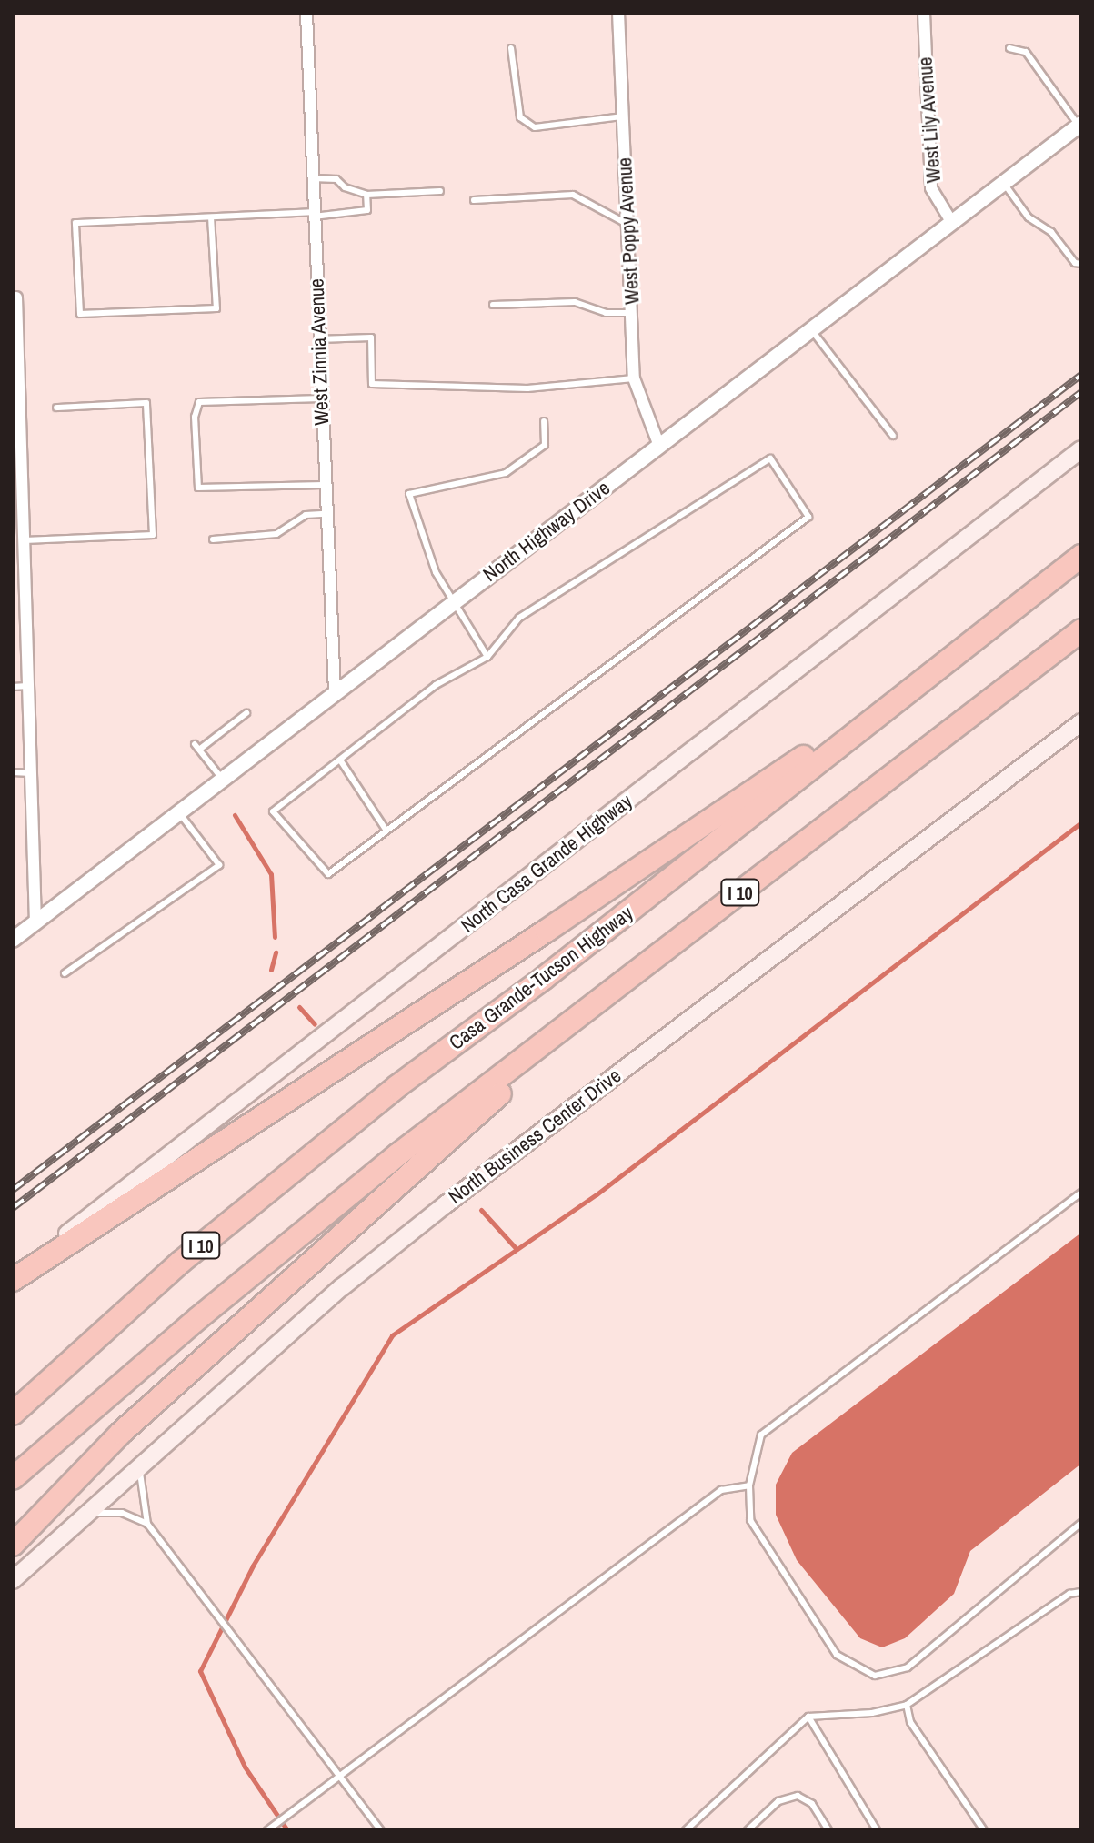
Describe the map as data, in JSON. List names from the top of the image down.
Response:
{
  "streets": {
    "highway": ["I 10", "Casa Grande-Tucson Highway"],
    "main road": ["North Casa Grande Highway", "North Business Center Drive"],
    "street": [
      "West Lily Avenue",
      "West Poppy Avenue",
      "West Zinnia Avenue",
      "North Highway Drive"
    ]
  },
  "crossings": [
    ["West Lily Avenue", "North Highway Drive"],
    ["West Poppy Avenue", "North Highway Drive"],
    ["West Zinnia Avenue", "North Highway Drive"]
  ]
}
